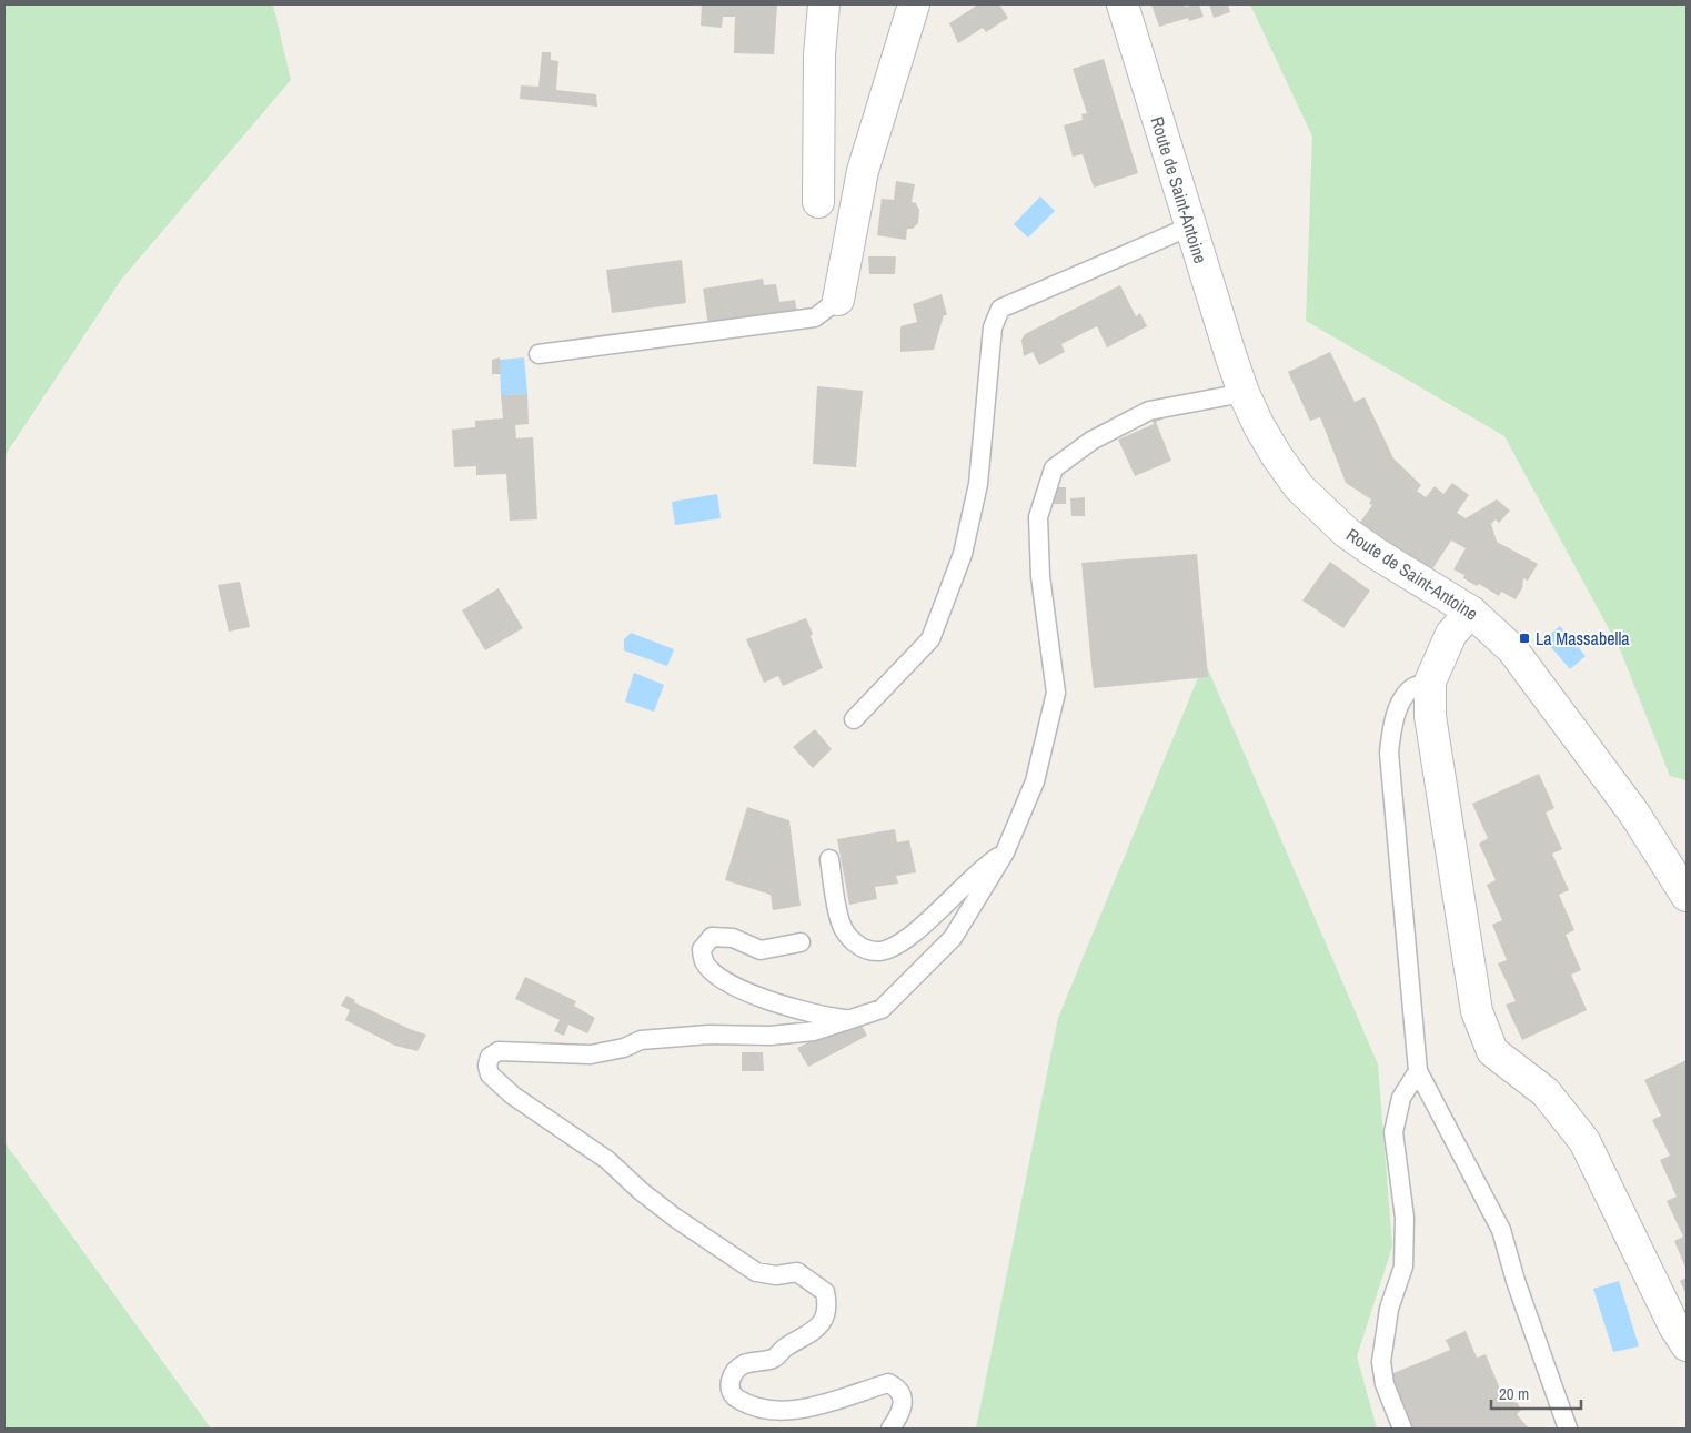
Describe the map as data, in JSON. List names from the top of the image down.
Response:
{
  "streets": {
    "street": ["Route de Saint-Antoine"]
  },
  "places": {
    "transit": ["La Massabella"]
  },
  "scale_bar": "20 m"
}
